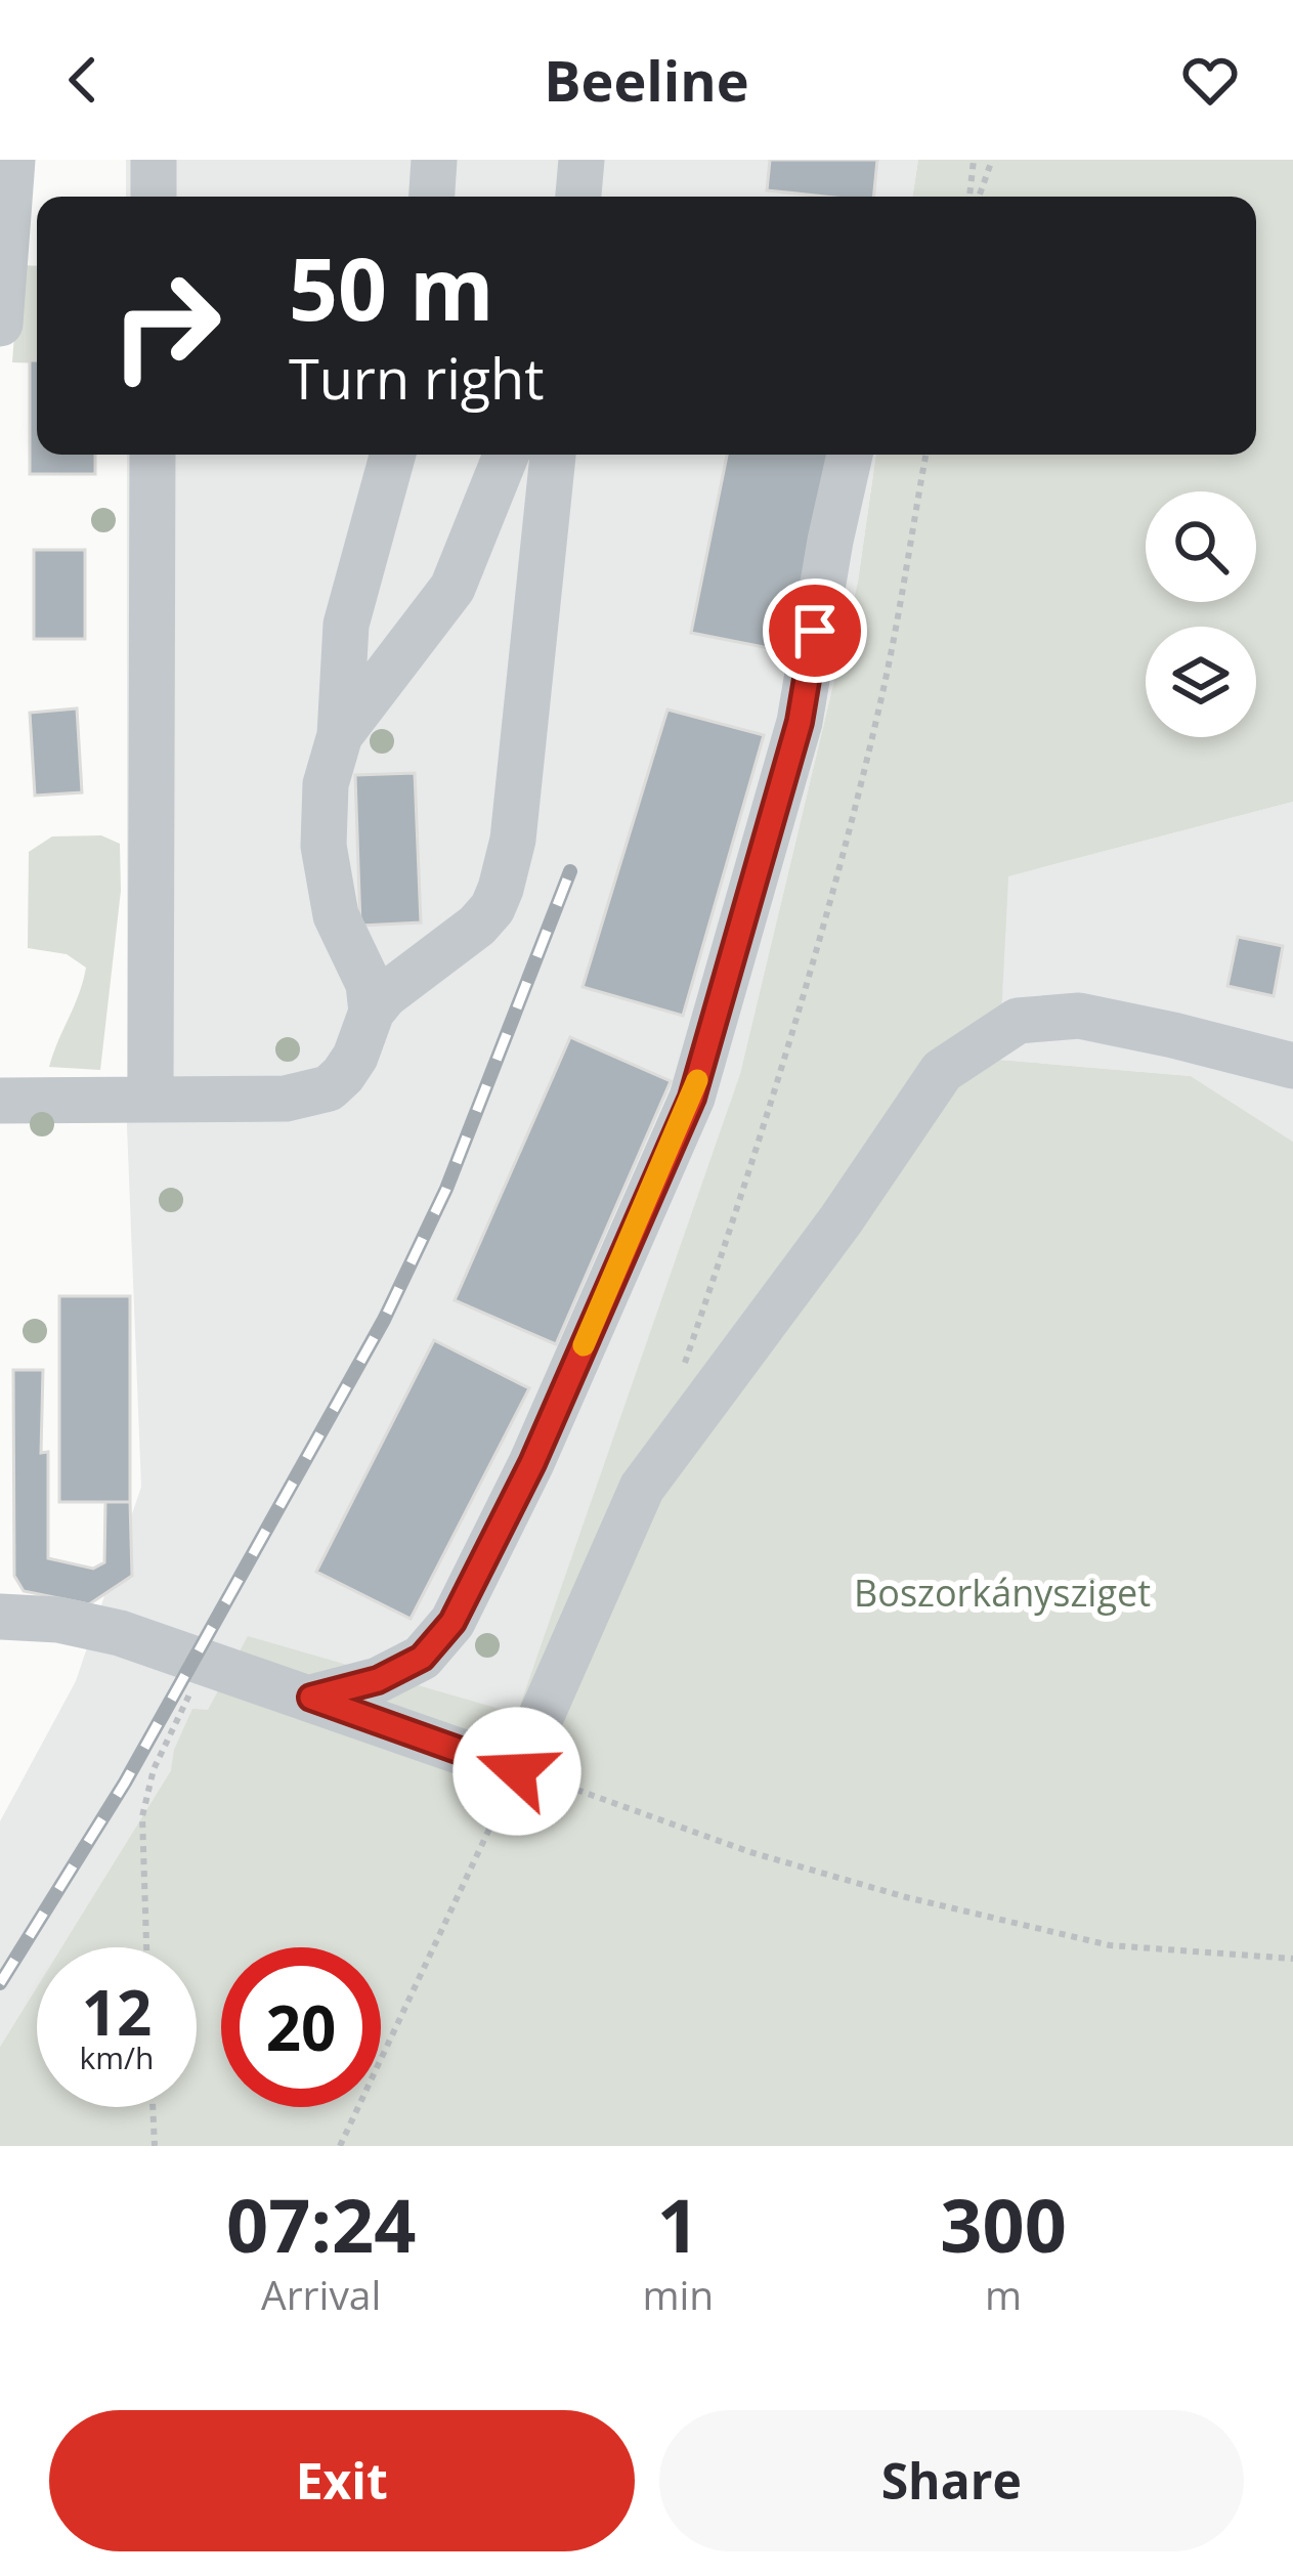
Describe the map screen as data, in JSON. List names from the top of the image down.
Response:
{
  "parks": ["Boszorkánysziget"],
  "page": {
    "header": "Beeline",
    "turn": ["50 m", "Turn right"],
    "speed": "12 km/h",
    "limit": "20",
    "eta": [
      "07:24",
      "Arrival",
      "1",
      "min",
      "300",
      "m"
    ],
    "buttons": ["Exit", "Share"]
  }
}
